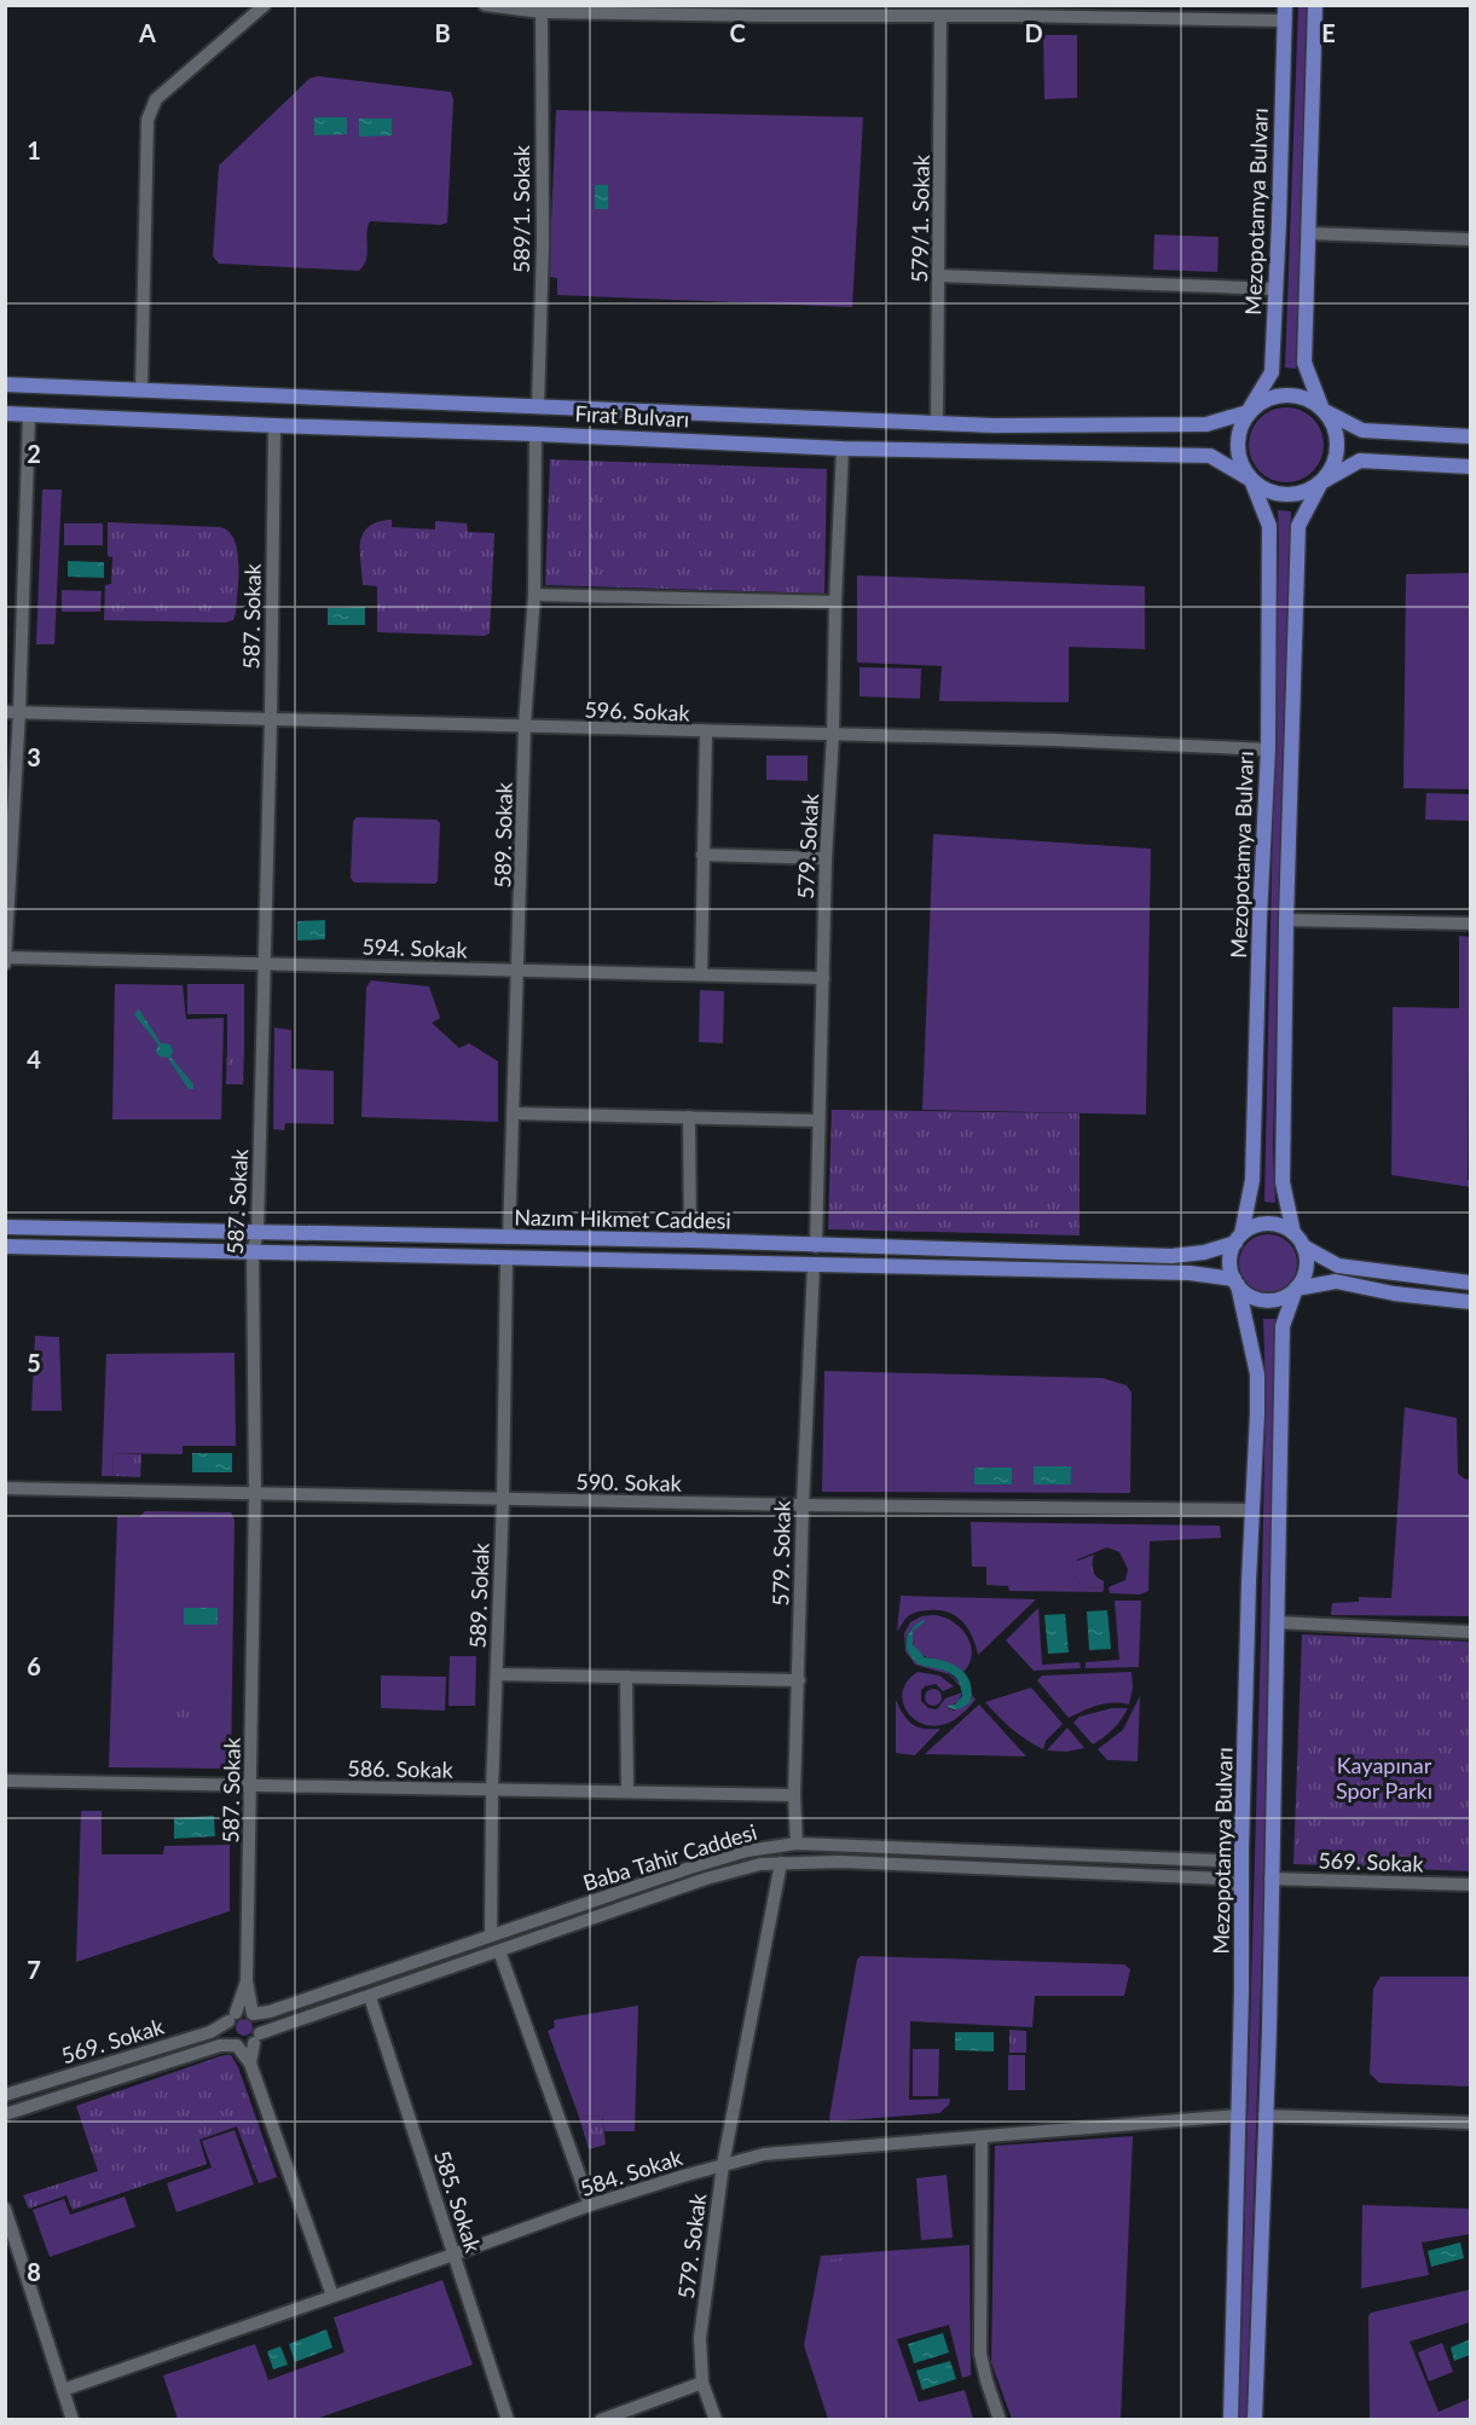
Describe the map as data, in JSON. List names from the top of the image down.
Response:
{
  "streets": {
    "main road": ["Mezopotamya Bulvarı", "Fırat Bulvarı", "Nazım Hikmet Caddesi"],
    "street": [
      "589/1. Sokak",
      "579/1. Sokak",
      "587. Sokak",
      "596. Sokak",
      "589. Sokak",
      "579. Sokak",
      "594. Sokak",
      "590. Sokak",
      "586. Sokak",
      "Baba Tahir Caddesi",
      "569. Sokak",
      "584. Sokak",
      "585. Sokak"
    ]
  },
  "crossings": [
    ["589/1. Sokak", "Fırat Bulvarı"],
    ["Mezopotamya Bulvarı", "Fırat Bulvarı"],
    ["Mezopotamya Bulvarı", "596. Sokak"],
    ["Mezopotamya Bulvarı", "Nazım Hikmet Caddesi"],
    ["Mezopotamya Bulvarı", "590. Sokak"],
    ["Mezopotamya Bulvarı", "Baba Tahir Caddesi"],
    ["Mezopotamya Bulvarı", "584. Sokak"],
    ["579/1. Sokak", "Fırat Bulvarı"],
    ["Fırat Bulvarı", "587. Sokak"],
    ["Fırat Bulvarı", "589. Sokak"],
    ["Fırat Bulvarı", "579. Sokak"],
    ["587. Sokak", "596. Sokak"],
    ["587. Sokak", "594. Sokak"],
    ["587. Sokak", "Nazım Hikmet Caddesi"],
    ["587. Sokak", "590. Sokak"],
    ["587. Sokak", "586. Sokak"],
    ["596. Sokak", "589. Sokak"],
    ["596. Sokak", "579. Sokak"],
    ["589. Sokak", "594. Sokak"],
    ["589. Sokak", "Nazım Hikmet Caddesi"],
    ["589. Sokak", "590. Sokak"],
    ["589. Sokak", "586. Sokak"],
    ["589. Sokak", "Baba Tahir Caddesi"],
    ["579. Sokak", "594. Sokak"],
    ["579. Sokak", "Nazım Hikmet Caddesi"],
    ["579. Sokak", "590. Sokak"],
    ["579. Sokak", "586. Sokak"],
    ["579. Sokak", "Baba Tahir Caddesi"],
    ["579. Sokak", "584. Sokak"],
    ["Baba Tahir Caddesi", "569. Sokak"],
    ["Baba Tahir Caddesi", "585. Sokak"],
    ["584. Sokak", "585. Sokak"]
  ],
  "parks": ["Kayapınar Spor Parkı"],
  "grid": {
    "columns": [
      "A",
      "B",
      "C",
      "D",
      "E"
    ],
    "rows": [
      "1",
      "2",
      "3",
      "4",
      "5",
      "6",
      "7",
      "8"
    ]
  }
}
